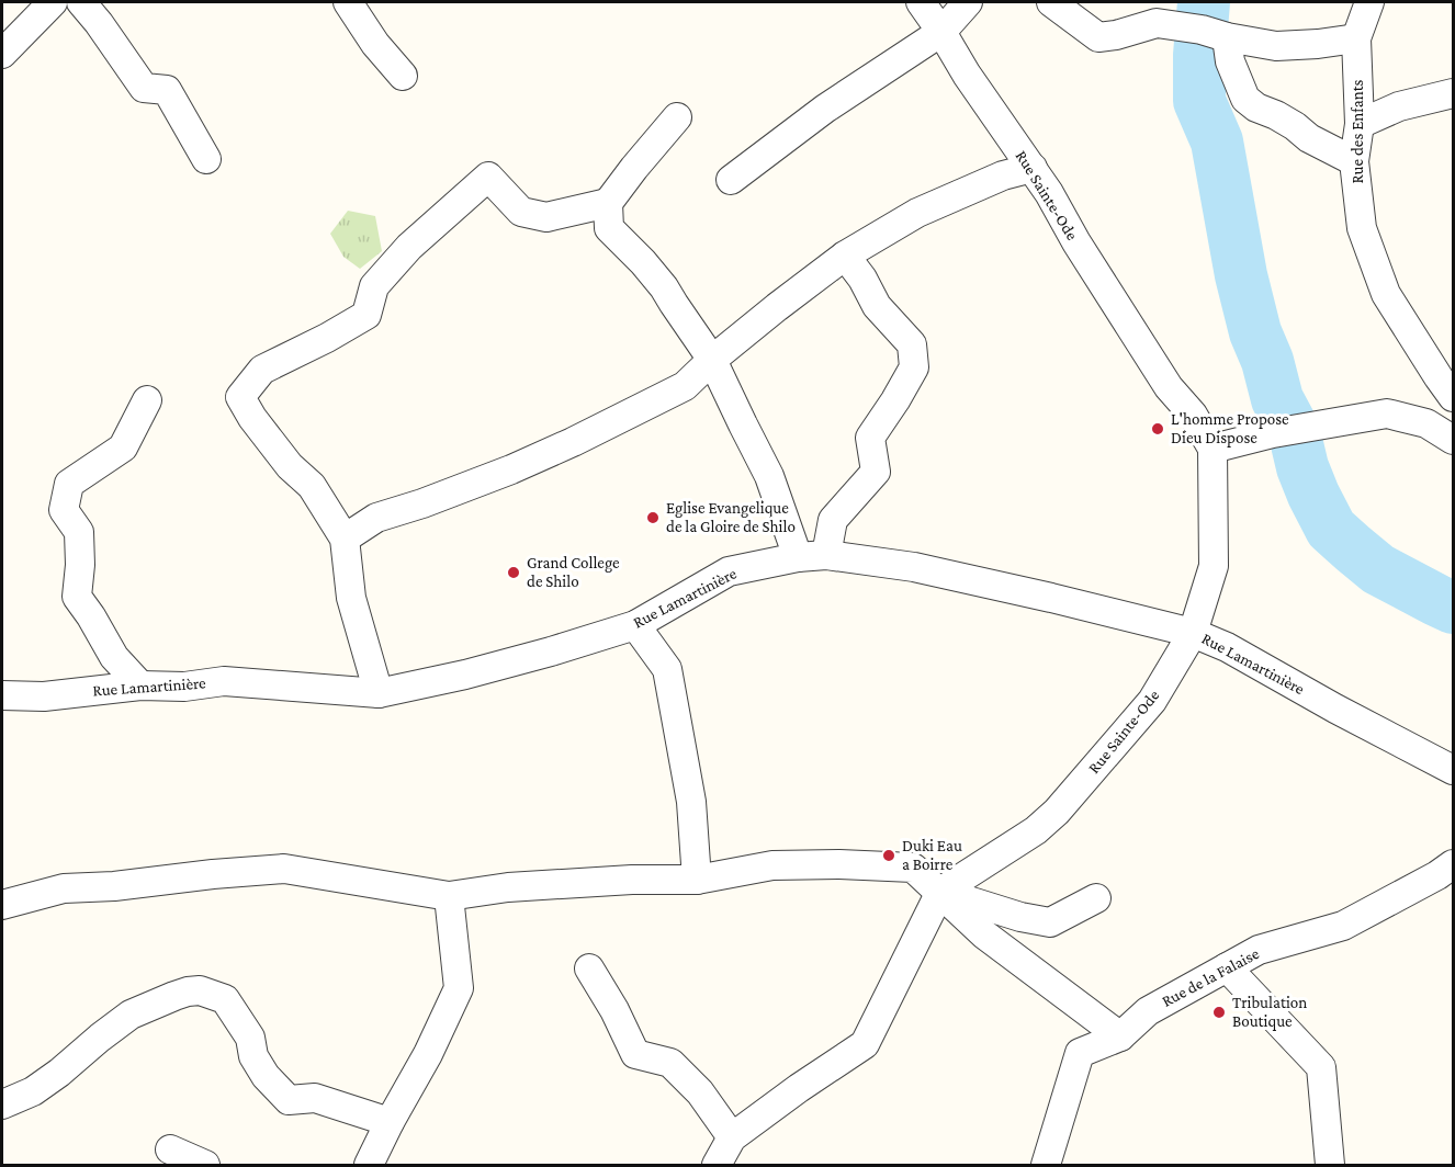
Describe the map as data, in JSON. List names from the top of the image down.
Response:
{
  "streets": {
    "street": [
      "Rue des Enfants",
      "Rue Sainte-Ode",
      "Rue Lamartinière",
      "Rue de la Falaise"
    ]
  },
  "crossings": [
    ["Rue Sainte-Ode", "Rue Lamartinière"]
  ],
  "places": [
    "L'homme Propose Dieu Dispose",
    "Eglise Evangelique de la Gloire de Shilo",
    "Grand College de Shilo",
    "Duki Eau a Boirre",
    "Tribulation Boutique"
  ]
}
